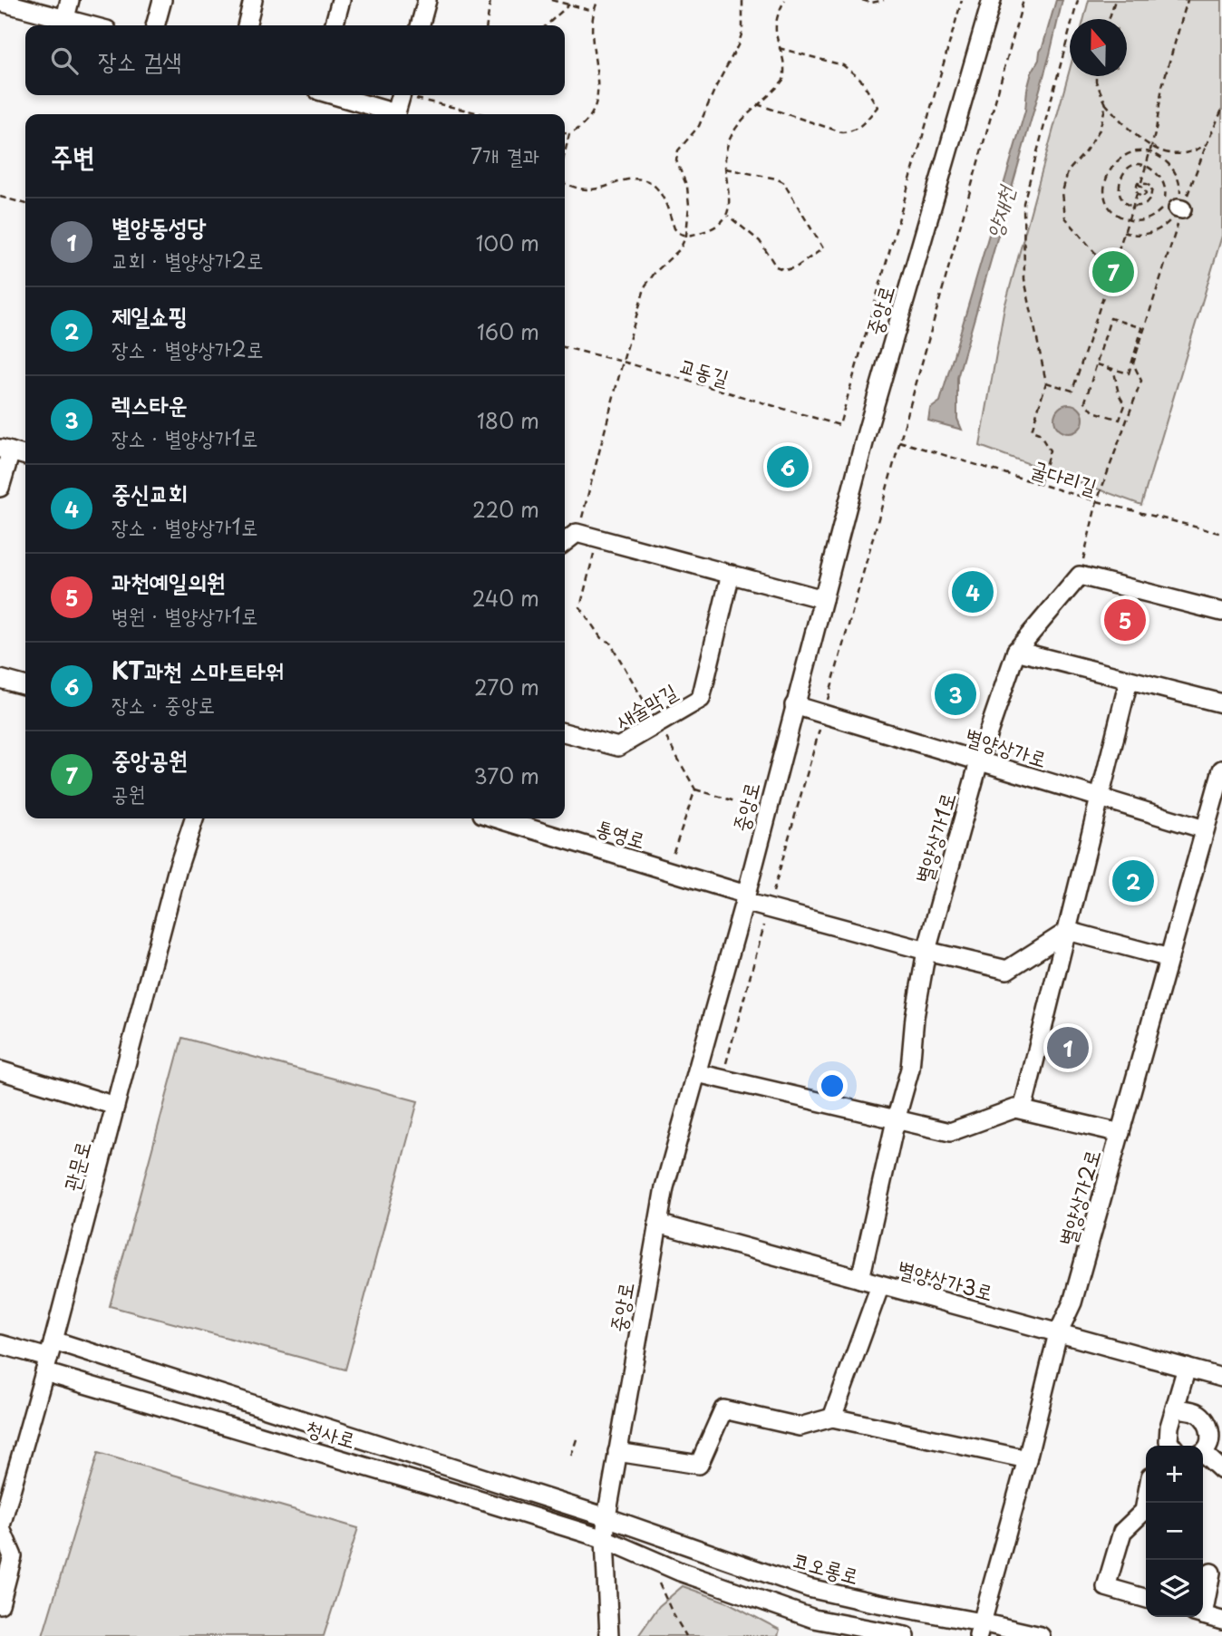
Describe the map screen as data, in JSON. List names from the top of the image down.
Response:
{
  "streets": {
    "street": [
      "중앙로",
      "새술막길",
      "별양상가로",
      "통영로",
      "별양상가1로",
      "관문로",
      "별양상가2로",
      "별양상가3로",
      "청사로",
      "코오롱로"
    ],
    "path": ["교동길", "굴다리길"]
  },
  "crossings": [
    ["중앙로", "별양상가로"],
    ["중앙로", "통영로"],
    ["중앙로", "별양상가3로"],
    ["중앙로", "청사로"],
    ["중앙로", "코오롱로"],
    ["별양상가로", "별양상가1로"],
    ["별양상가로", "별양상가2로"],
    ["통영로", "별양상가1로"],
    ["별양상가1로", "별양상가3로"],
    ["관문로", "청사로"],
    ["별양상가2로", "별양상가3로"],
    ["별양상가2로", "코오롱로"],
    ["청사로", "코오롱로"]
  ],
  "water": ["양재천"],
  "north": "top",
  "page": {
    "search": "장소 검색",
    "heading": ["주변", "7개 결과"],
    "list": [
      {
        "mark": "1",
        "name": "별양동성당",
        "note": "교회 · 별양상가2로",
        "value": "100 m"
      },
      {
        "mark": "2",
        "name": "제일쇼핑",
        "note": "장소 · 별양상가2로",
        "value": "160 m"
      },
      {
        "mark": "3",
        "name": "렉스타운",
        "note": "장소 · 별양상가1로",
        "value": "180 m"
      },
      {
        "mark": "4",
        "name": "중신교회",
        "note": "장소 · 별양상가1로",
        "value": "220 m"
      },
      {
        "mark": "5",
        "name": "과천예일의원",
        "note": "병원 · 별양상가1로",
        "value": "240 m"
      },
      {
        "mark": "6",
        "name": "KT과천 스마트타워",
        "note": "장소 · 중앙로",
        "value": "270 m"
      },
      {
        "mark": "7",
        "name": "중앙공원",
        "note": "공원",
        "value": "370 m"
      }
    ],
    "pins": [
      "7",
      "6",
      "4",
      "5",
      "3",
      "2",
      "1"
    ],
    "map_buttons": ["+", "−"]
  }
}
